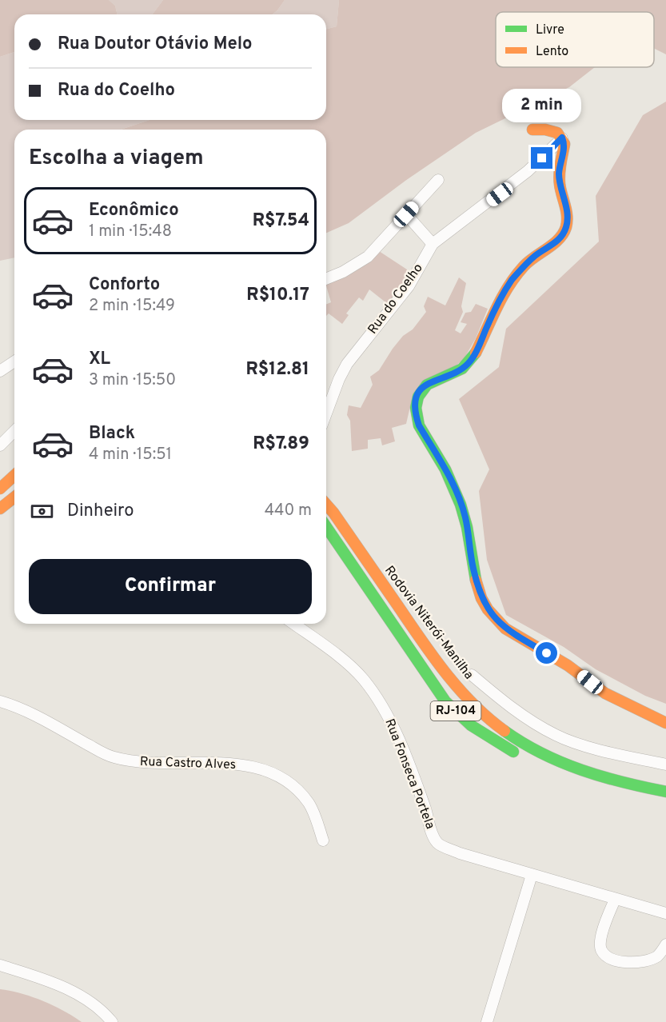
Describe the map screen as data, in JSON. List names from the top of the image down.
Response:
{
  "streets": {
    "main road": ["Rodovia Niterói-Manilha", "RJ-104"],
    "street": ["Rua do Coelho", "Rua Castro Alves", "Rua Fonseca Portela"]
  },
  "legend": ["Livre", "Lento"],
  "page": {
    "banner": ["Rua Doutor Otávio Melo", "Rua do Coelho"],
    "bubble": "2 min",
    "heading": "Escolha a viagem",
    "list": [
      {
        "name": "Econômico",
        "note": "1 min · 15:48",
        "value": "R$7.54"
      },
      {
        "name": "Conforto",
        "note": "2 min · 15:49",
        "value": "R$10.17"
      },
      {
        "name": "XL",
        "note": "3 min · 15:50",
        "value": "R$12.81"
      },
      {
        "name": "Black",
        "note": "4 min · 15:51",
        "value": "R$7.89"
      }
    ],
    "pay": ["Dinheiro", "440 m"],
    "buttons": "Confirmar"
  }
}
